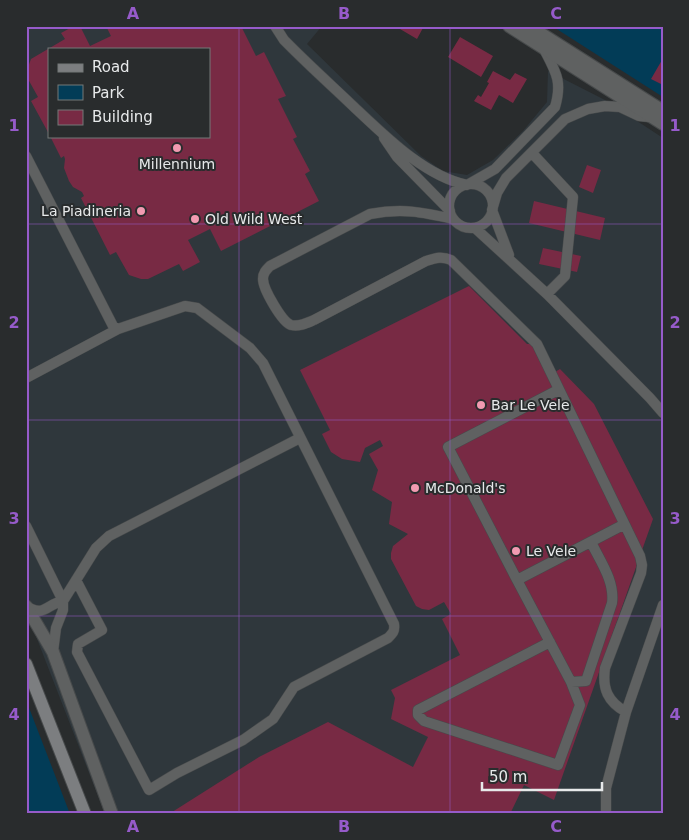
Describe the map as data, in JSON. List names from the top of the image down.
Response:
{
  "places": [
    "Millennium",
    "La Piadineria",
    "Old Wild West",
    "Bar Le Vele",
    "McDonald's",
    "Le Vele"
  ],
  "legend": ["Road", "Park", "Building"],
  "scale_bar": "50 m",
  "grid": {
    "columns": ["A", "B", "C"],
    "rows": [
      "1",
      "2",
      "3",
      "4"
    ]
  }
}
